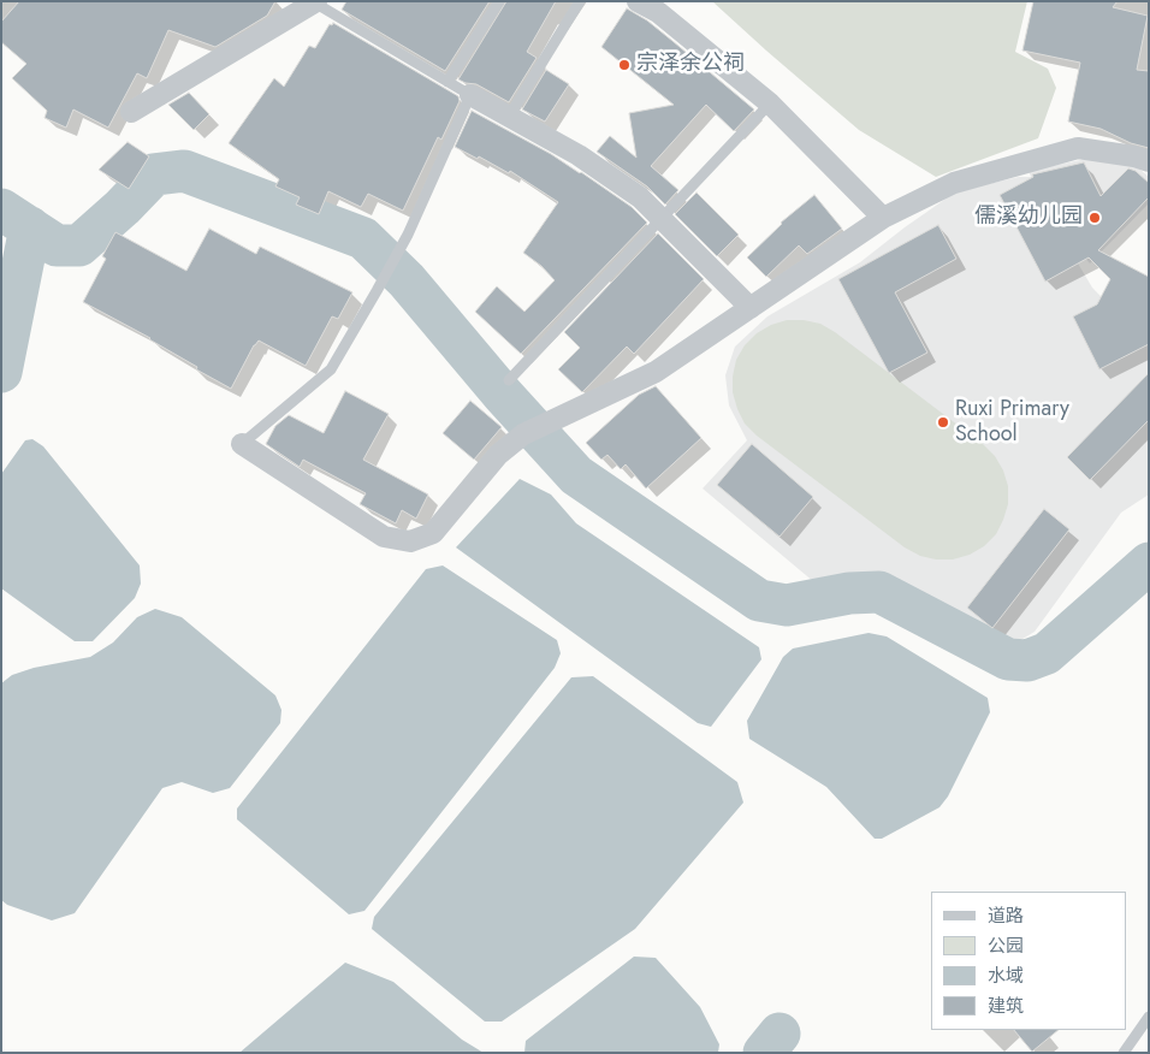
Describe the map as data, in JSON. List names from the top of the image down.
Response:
{
  "places": ["宗泽余公祠", "儒溪幼儿园", "Ruxi Primary School"],
  "legend": [
    "道路",
    "公园",
    "水域",
    "建筑"
  ]
}
